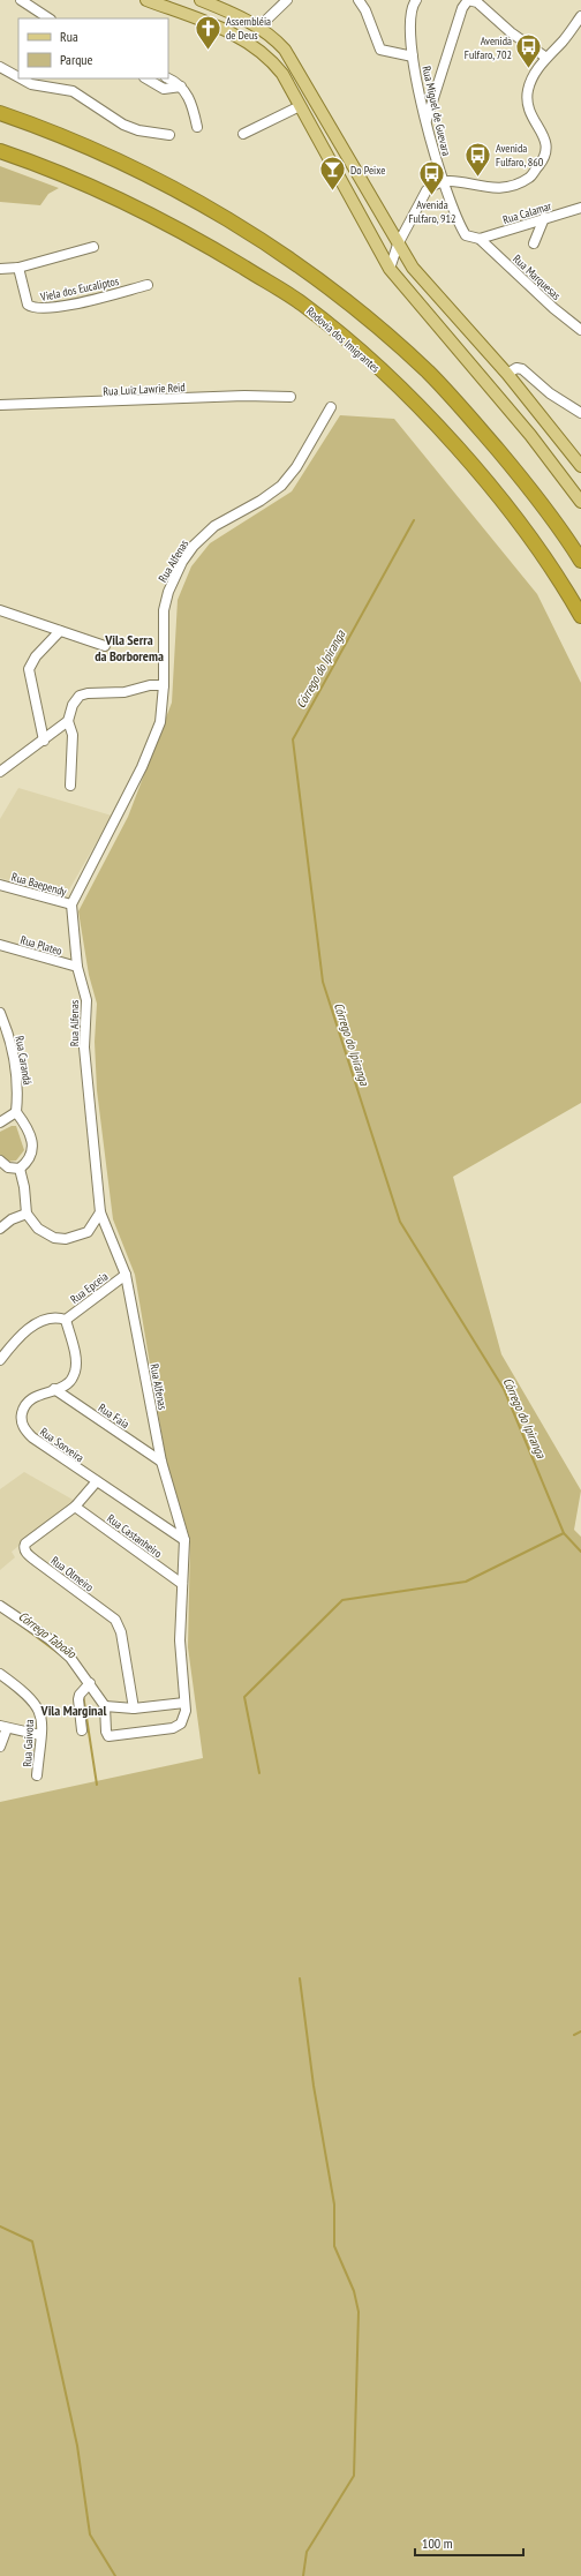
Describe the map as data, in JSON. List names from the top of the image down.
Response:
{
  "streets": {
    "highway": ["Rodovia dos Imigrantes"],
    "street": [
      "Rua Miguel de Guevara",
      "Rua Calamar",
      "Rua Marquesas",
      "Viela dos Eucaliptos",
      "Rua Luiz Lawrie Reid",
      "Rua Alfenas",
      "Rua Baependy",
      "Rua Plateo",
      "Rua Carandá",
      "Rua Epceia",
      "Rua Faia",
      "Rua Sorveira",
      "Rua Castanheiro",
      "Rua Olmeiro",
      "Rua Gaivota"
    ]
  },
  "crossings": [
    ["Rua Miguel de Guevara", "Rua Calamar"],
    ["Rua Miguel de Guevara", "Rua Marquesas"],
    ["Rua Calamar", "Rua Marquesas"],
    ["Rua Alfenas", "Rua Baependy"],
    ["Rua Alfenas", "Rua Plateo"],
    ["Rua Alfenas", "Rua Epceia"],
    ["Rua Alfenas", "Rua Faia"],
    ["Rua Alfenas", "Rua Sorveira"],
    ["Rua Alfenas", "Rua Castanheiro"],
    ["Rua Epceia", "Rua Sorveira"],
    ["Rua Faia", "Rua Sorveira"],
    ["Rua Sorveira", "Rua Olmeiro"],
    ["Rua Castanheiro", "Rua Olmeiro"]
  ],
  "districts": ["Vila Serra da Borborema", "Vila Marginal"],
  "water": ["Córrego do Ipiranga", "Córrego Taboão"],
  "places": {
    "church": ["Assembléia de Deus"],
    "bus stop": ["Avenida Fulfaro, 702", "Avenida Fulfaro, 860", "Avenida Fulfaro, 912"],
    "bar": ["Do Peixe"]
  },
  "legend": ["Rua", "Parque"],
  "scale_bar": "100 m"
}
